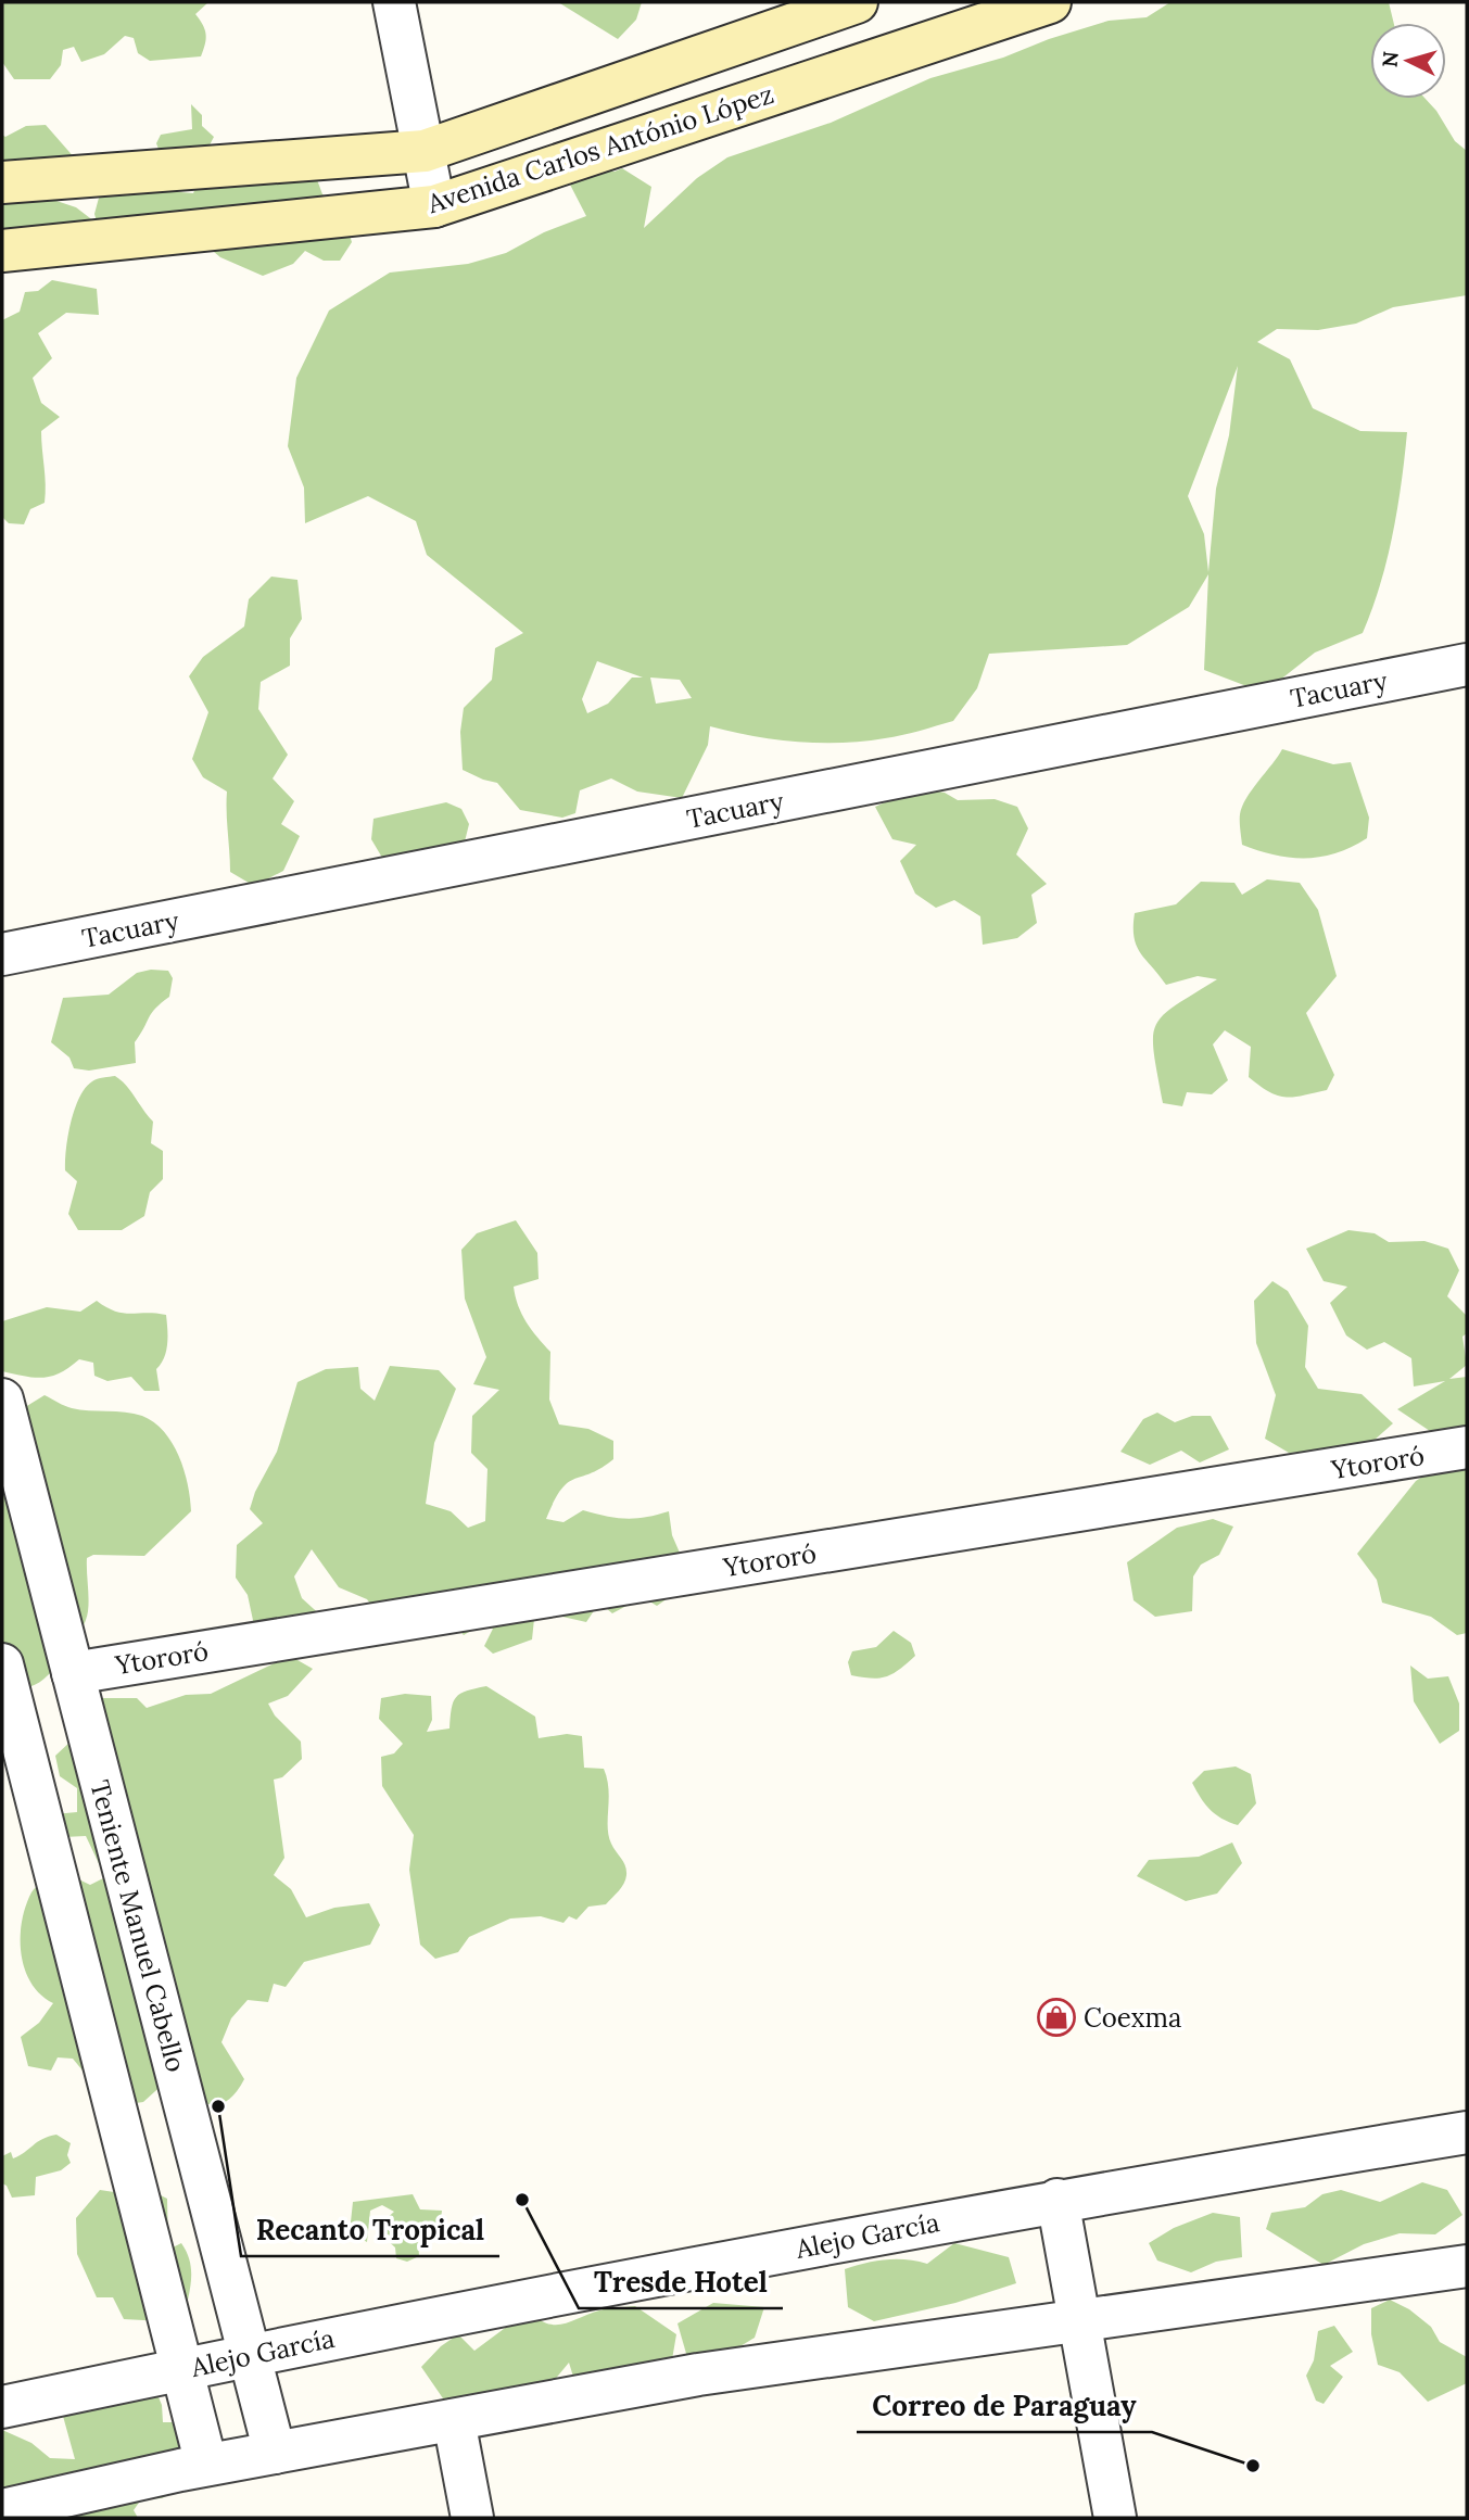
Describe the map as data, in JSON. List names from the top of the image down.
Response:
{
  "streets": {
    "main road": ["Avenida Carlos António López"],
    "street": [
      "Tacuary",
      "Ytororó",
      "Teniente Manuel Cabello",
      "Alejo García"
    ]
  },
  "crossings": [
    ["Ytororó", "Teniente Manuel Cabello"],
    ["Teniente Manuel Cabello", "Alejo García"]
  ],
  "places": {
    "shop": ["Coexma"],
    "other": ["Recanto Tropical", "Tresde Hotel", "Correo de Paraguay"]
  },
  "north": "left"
}
